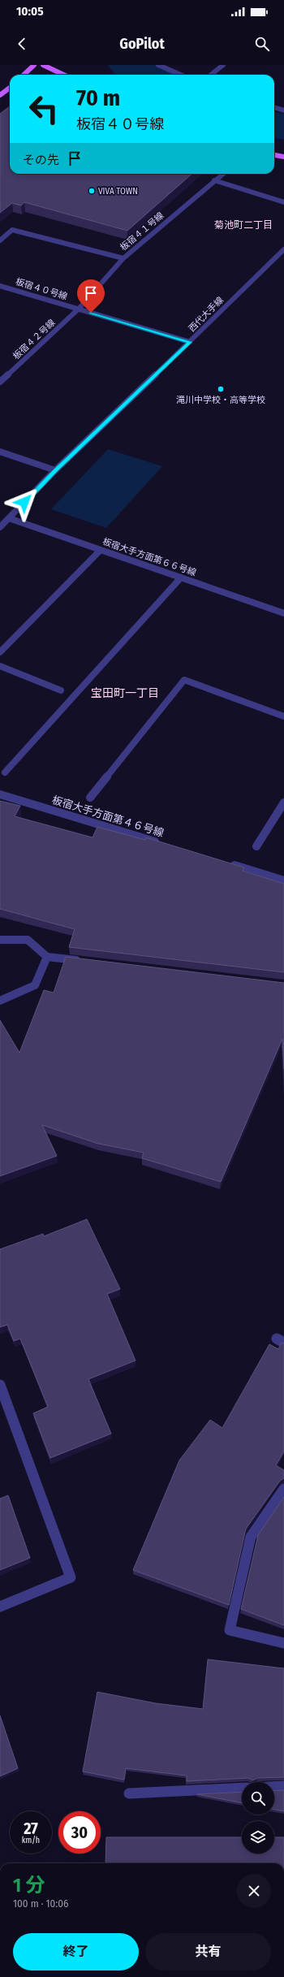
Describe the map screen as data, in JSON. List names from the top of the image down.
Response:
{
  "streets": {
    "street": [
      "板宿４１号線",
      "板宿４０号線",
      "西代大手線",
      "板宿４２号線",
      "板宿大手方面第６６号線",
      "板宿大手方面第４６号線"
    ]
  },
  "crossings": [
    ["板宿４１号線", "板宿４２号線"],
    ["板宿４０号線", "西代大手線"],
    ["板宿４０号線", "板宿４２号線"],
    ["西代大手線", "板宿大手方面第６６号線"]
  ],
  "districts": ["菊池町二丁目", "宝田町一丁目"],
  "places": ["VIVA TOWN", "滝川中学校・高等学校"],
  "page": {
    "status": "10:05",
    "header": "GoPilot",
    "turn": ["70 m", "板宿４０号線"],
    "then": "その先",
    "speed": "27 km/h",
    "limit": "30",
    "heading": ["1 分", "100 m · 10:06"],
    "buttons": ["終了", "共有"]
  }
}
